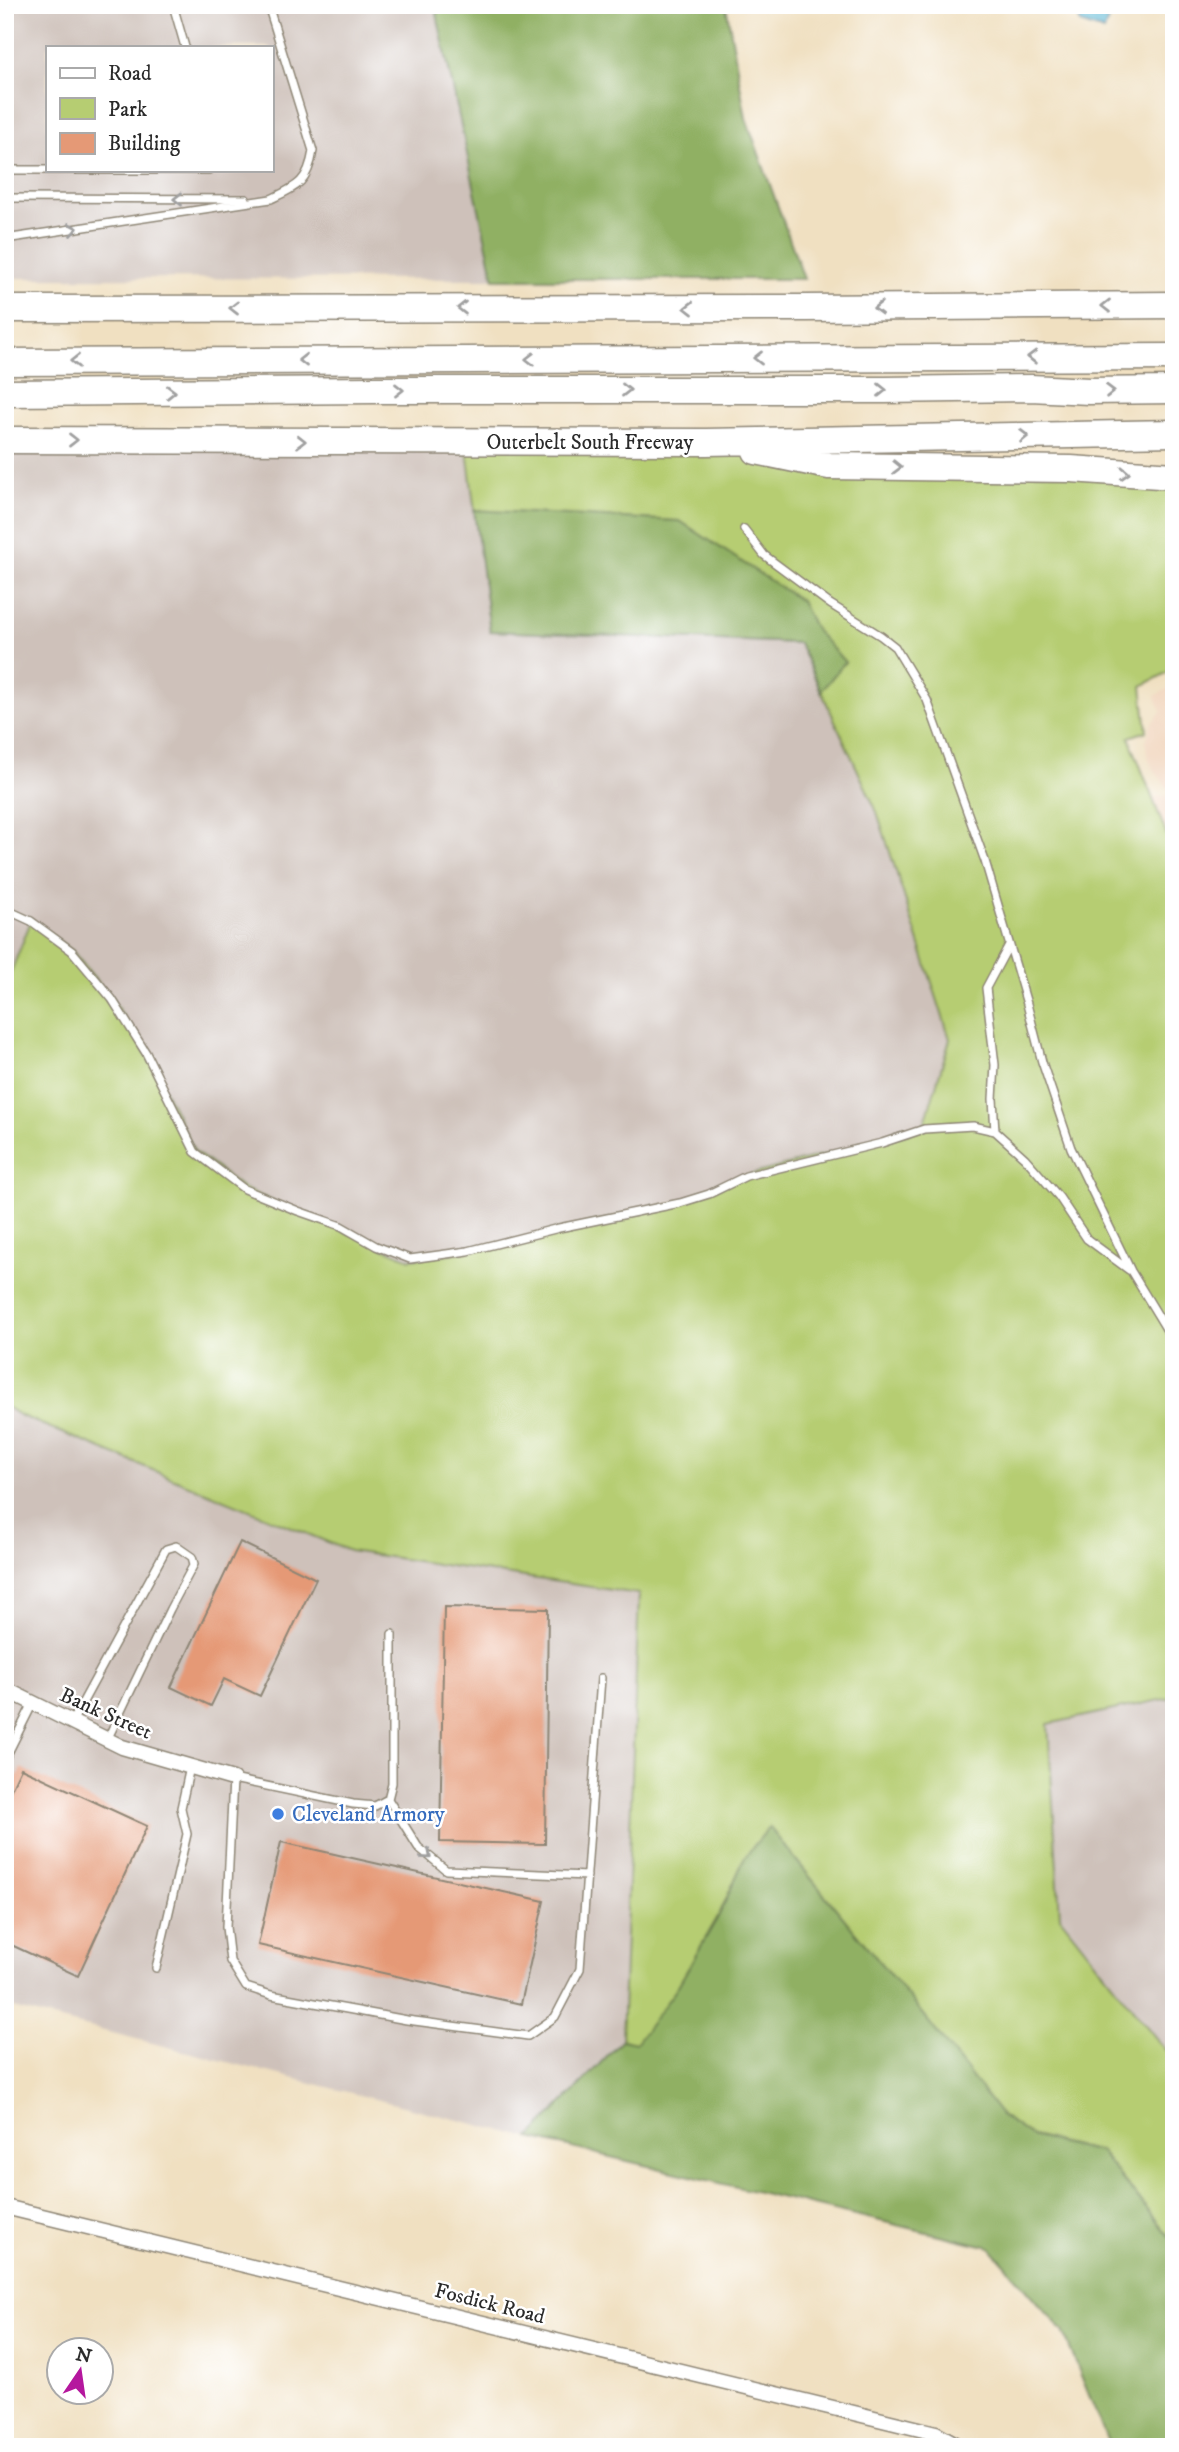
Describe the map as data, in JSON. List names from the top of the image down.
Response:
{
  "streets": {
    "highway": ["Outerbelt South Freeway"],
    "street": ["Bank Street", "Fosdick Road"]
  },
  "places": ["Cleveland Armory"],
  "legend": ["Road", "Park", "Building"],
  "north": "top"
}
